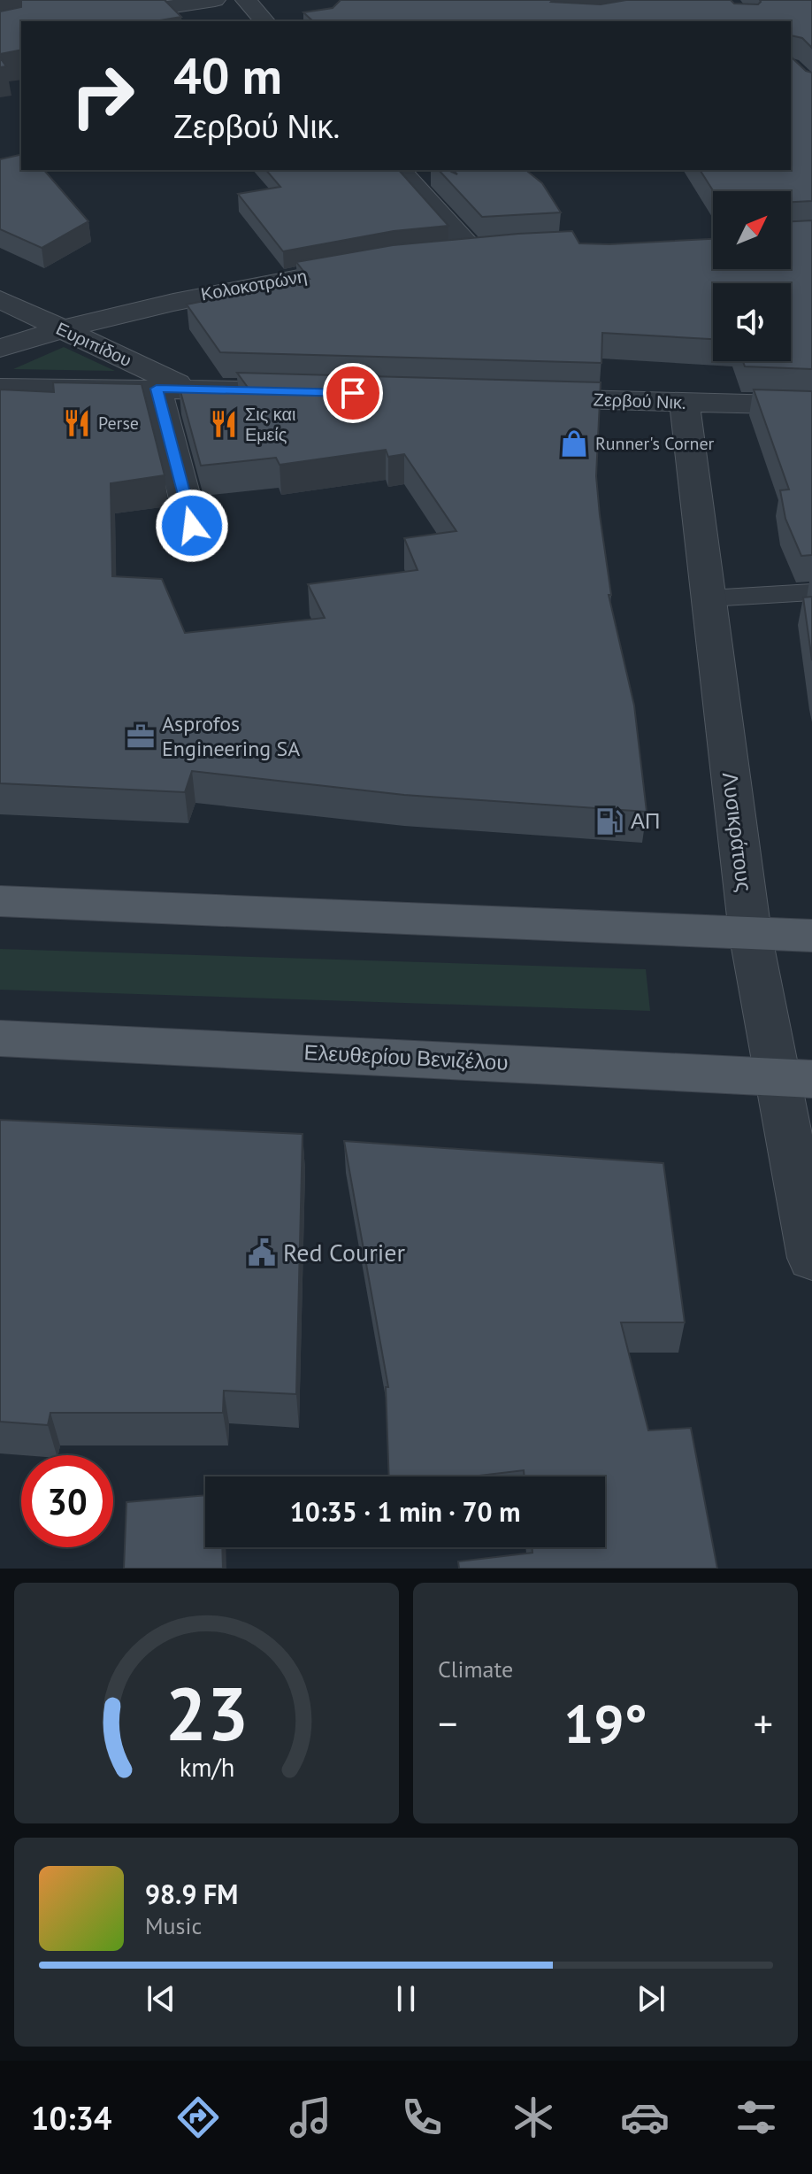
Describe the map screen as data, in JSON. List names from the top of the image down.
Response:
{
  "streets": {
    "main road": ["Ελευθερίου Βενιζέλου"],
    "street": [
      "Κολοκοτρώνη",
      "Ευριπίδου",
      "Ζερβού Νικ.",
      "Λυσικράτους"
    ]
  },
  "crossings": [
    ["Κολοκοτρώνη", "Ευριπίδου"],
    ["Ζερβού Νικ.", "Λυσικράτους"],
    ["Λυσικράτους", "Ελευθερίου Βενιζέλου"]
  ],
  "places": {
    "restaurant": ["Perse", "Σις και Εμείς"],
    "shop": ["Runner's Corner"],
    "office": ["Asprofos Engineering SA"],
    "fuel station": ["ΑΠ"],
    "public building": ["Red Courier"]
  },
  "north": "top right",
  "page": {
    "turn": ["40 m", "Ζερβού Νικ."],
    "limit": "30",
    "trip": "10:35 · 1 min · 70 m",
    "tile": "Climate",
    "heat": ["−", "19°", "+"],
    "song": ["98.9 FM", "Music"],
    "tabs": "10:34",
    "gauge": ["23", "km/h"]
  }
}
